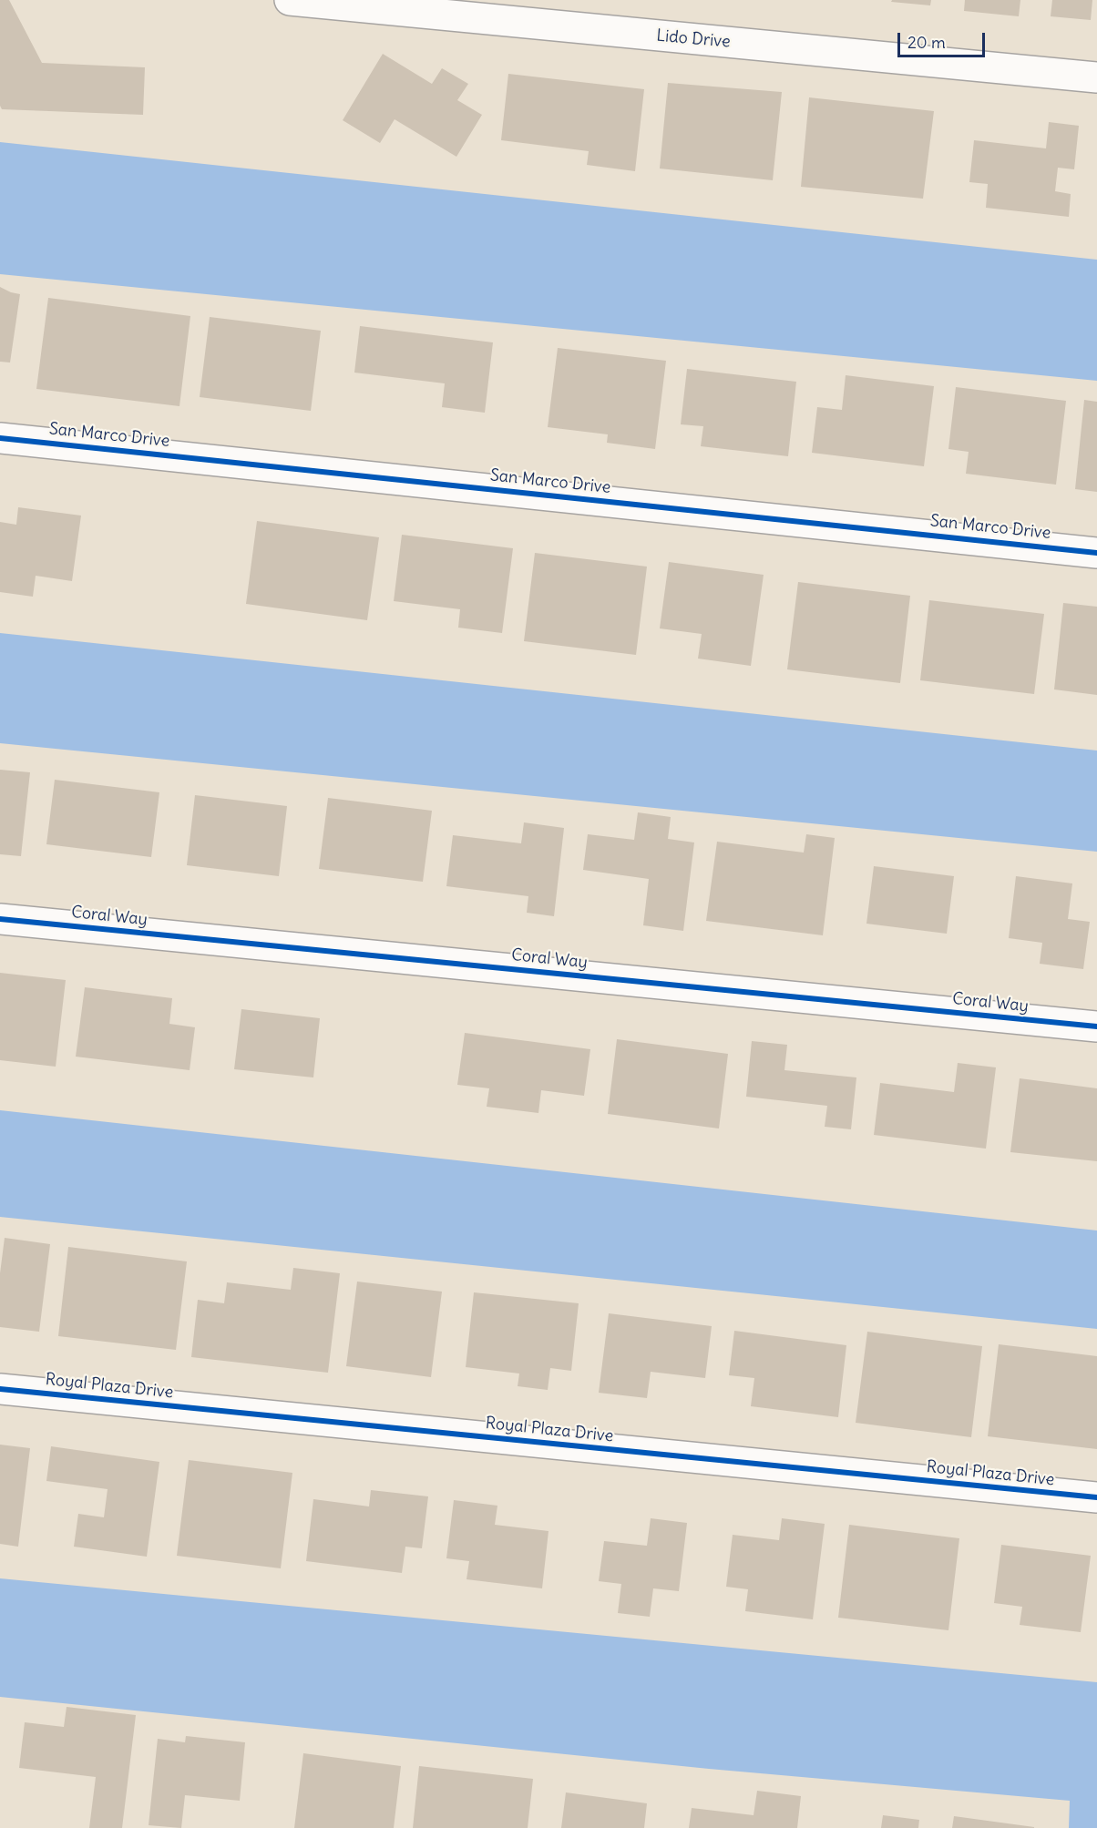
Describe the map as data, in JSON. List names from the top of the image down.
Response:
{
  "streets": {
    "street": [
      "Lido Drive",
      "San Marco Drive",
      "Coral Way",
      "Royal Plaza Drive"
    ]
  },
  "scale_bar": "20 m"
}
